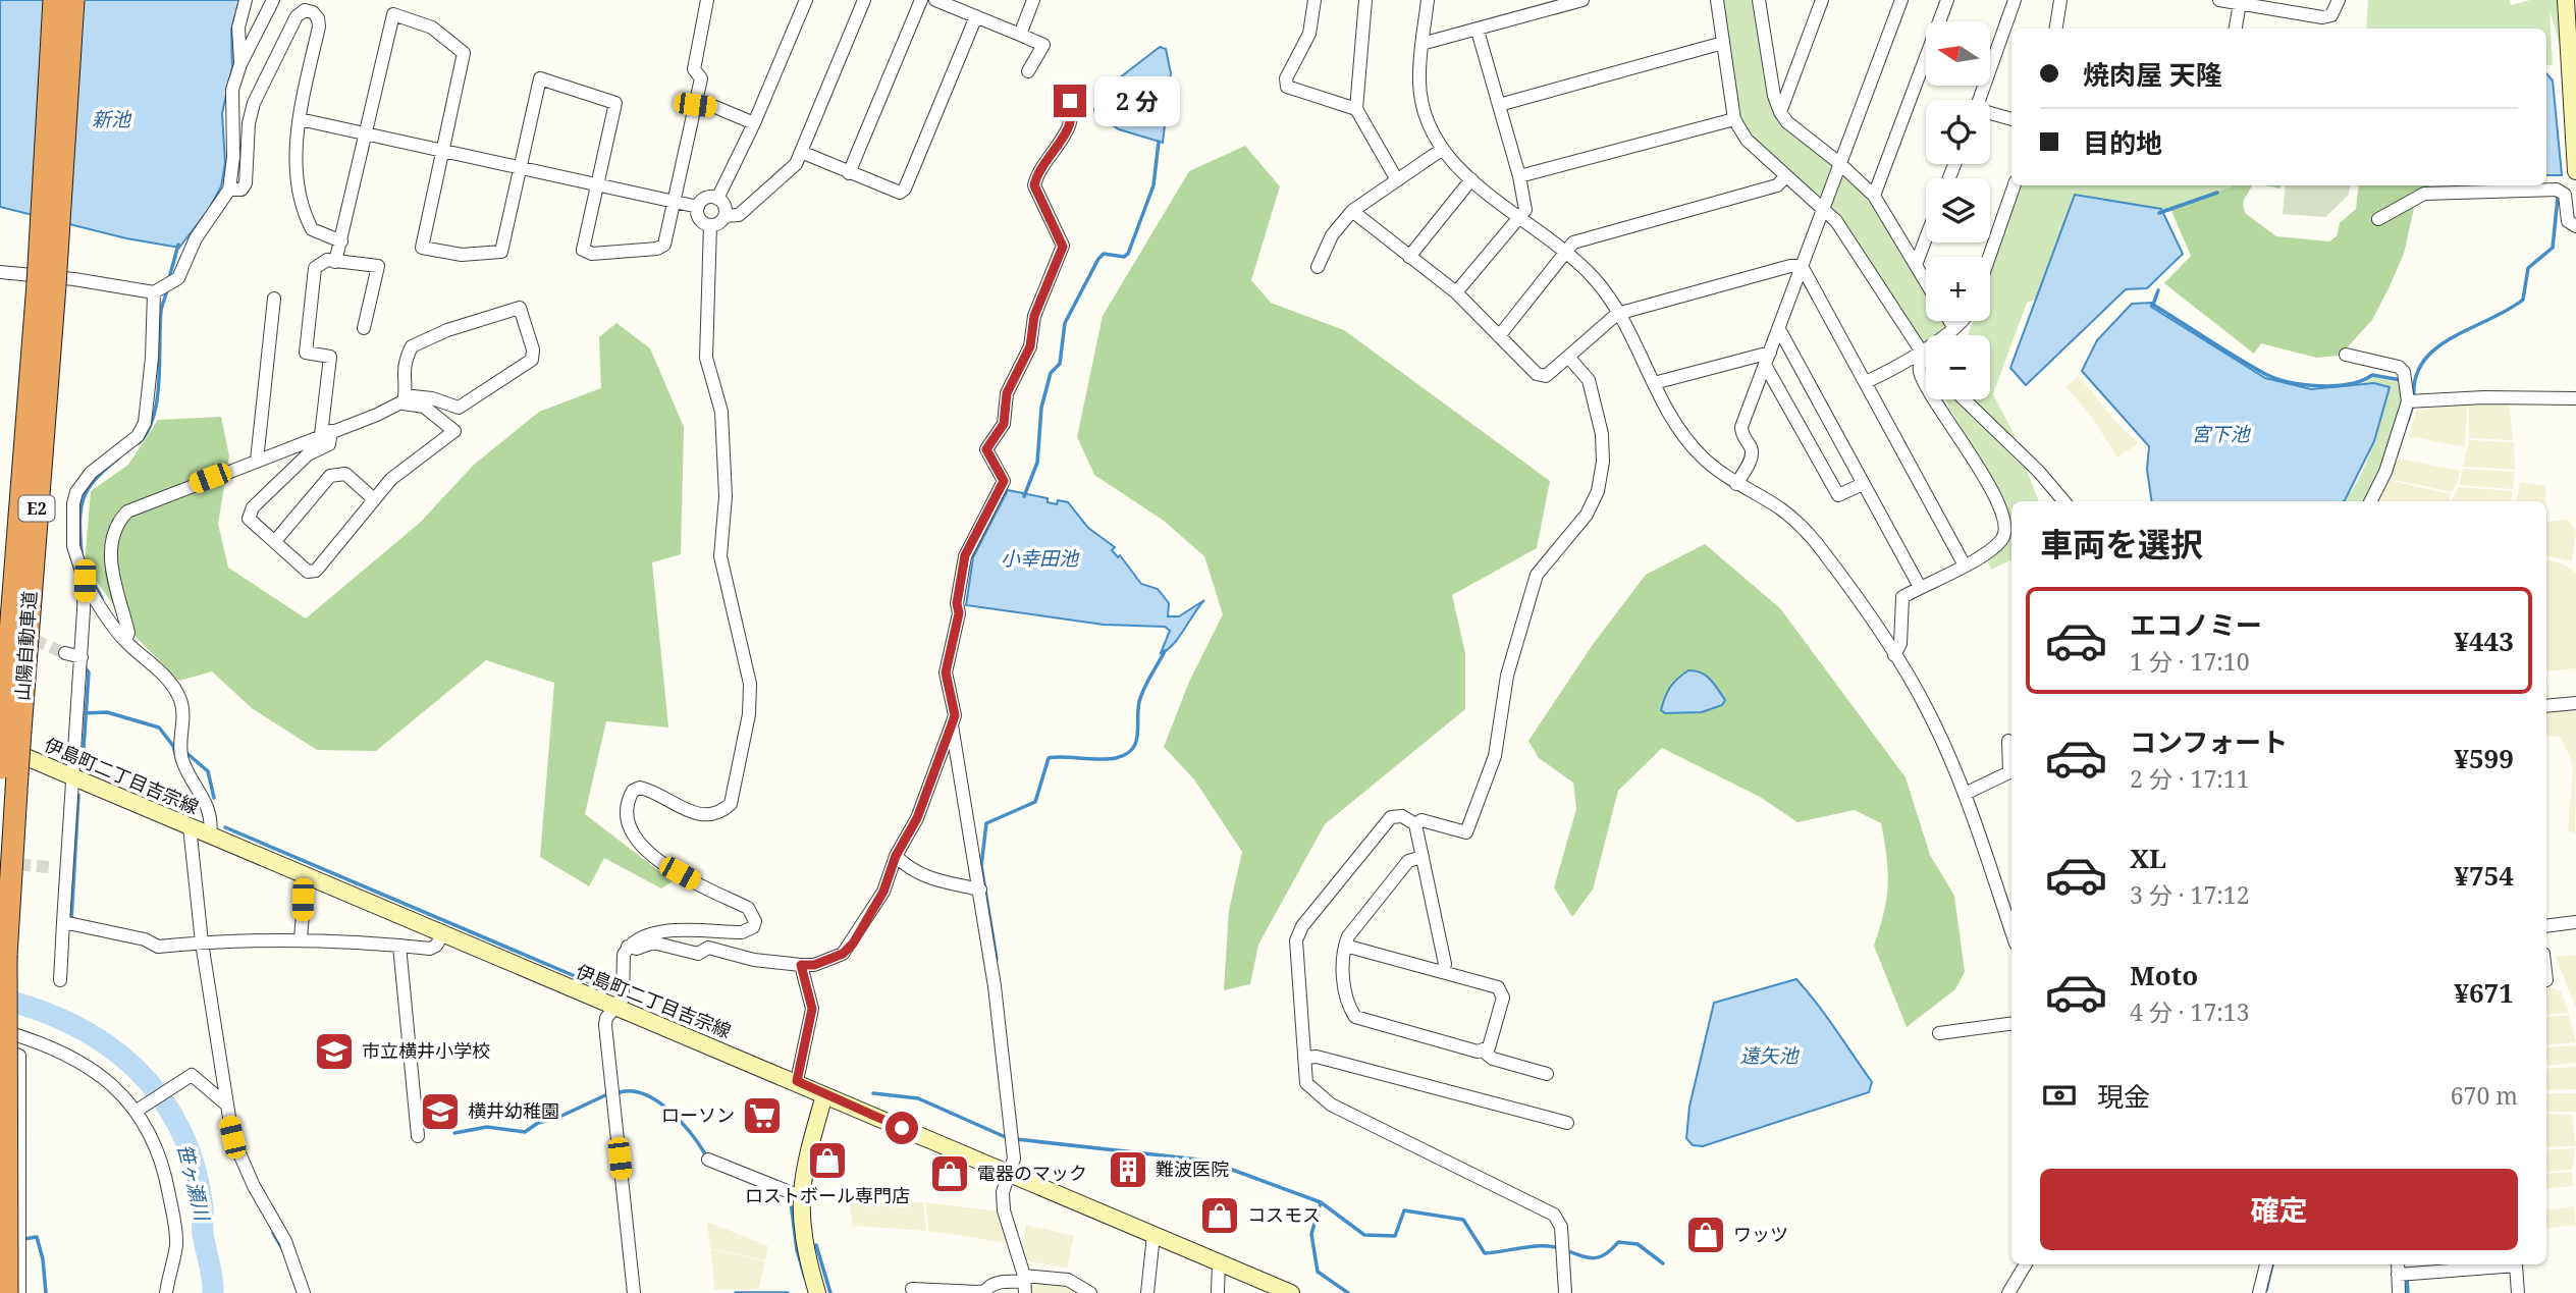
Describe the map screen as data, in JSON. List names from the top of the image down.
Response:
{
  "streets": {
    "highway": ["E2", "山陽自動車道"],
    "street": ["伊島町二丁目吉宗線"]
  },
  "water": [
    "新池",
    "宮下池",
    "小幸田池",
    "遠矢池",
    "笹ヶ瀬川"
  ],
  "places": {
    "school or university": ["市立横井小学校", "横井幼稚園"],
    "supermarket": ["ローソン"],
    "shop": [
      "ロストボール専門店",
      "電器のマック",
      "コスモス",
      "ワッツ"
    ],
    "building": ["難波医院"]
  },
  "north": "left",
  "page": {
    "map_buttons": ["+", "−"],
    "banner": ["焼肉屋 天隆", "目的地"],
    "bubble": "2 分",
    "heading": "車両を選択",
    "list": [
      {
        "name": "エコノミー",
        "note": "1 分 · 17:10",
        "value": "¥443"
      },
      {
        "name": "コンフォート",
        "note": "2 分 · 17:11",
        "value": "¥599"
      },
      {
        "name": "XL",
        "note": "3 分 · 17:12",
        "value": "¥754"
      },
      {
        "name": "Moto",
        "note": "4 分 · 17:13",
        "value": "¥671"
      }
    ],
    "pay": ["現金", "670 m"],
    "buttons": "確定"
  }
}
